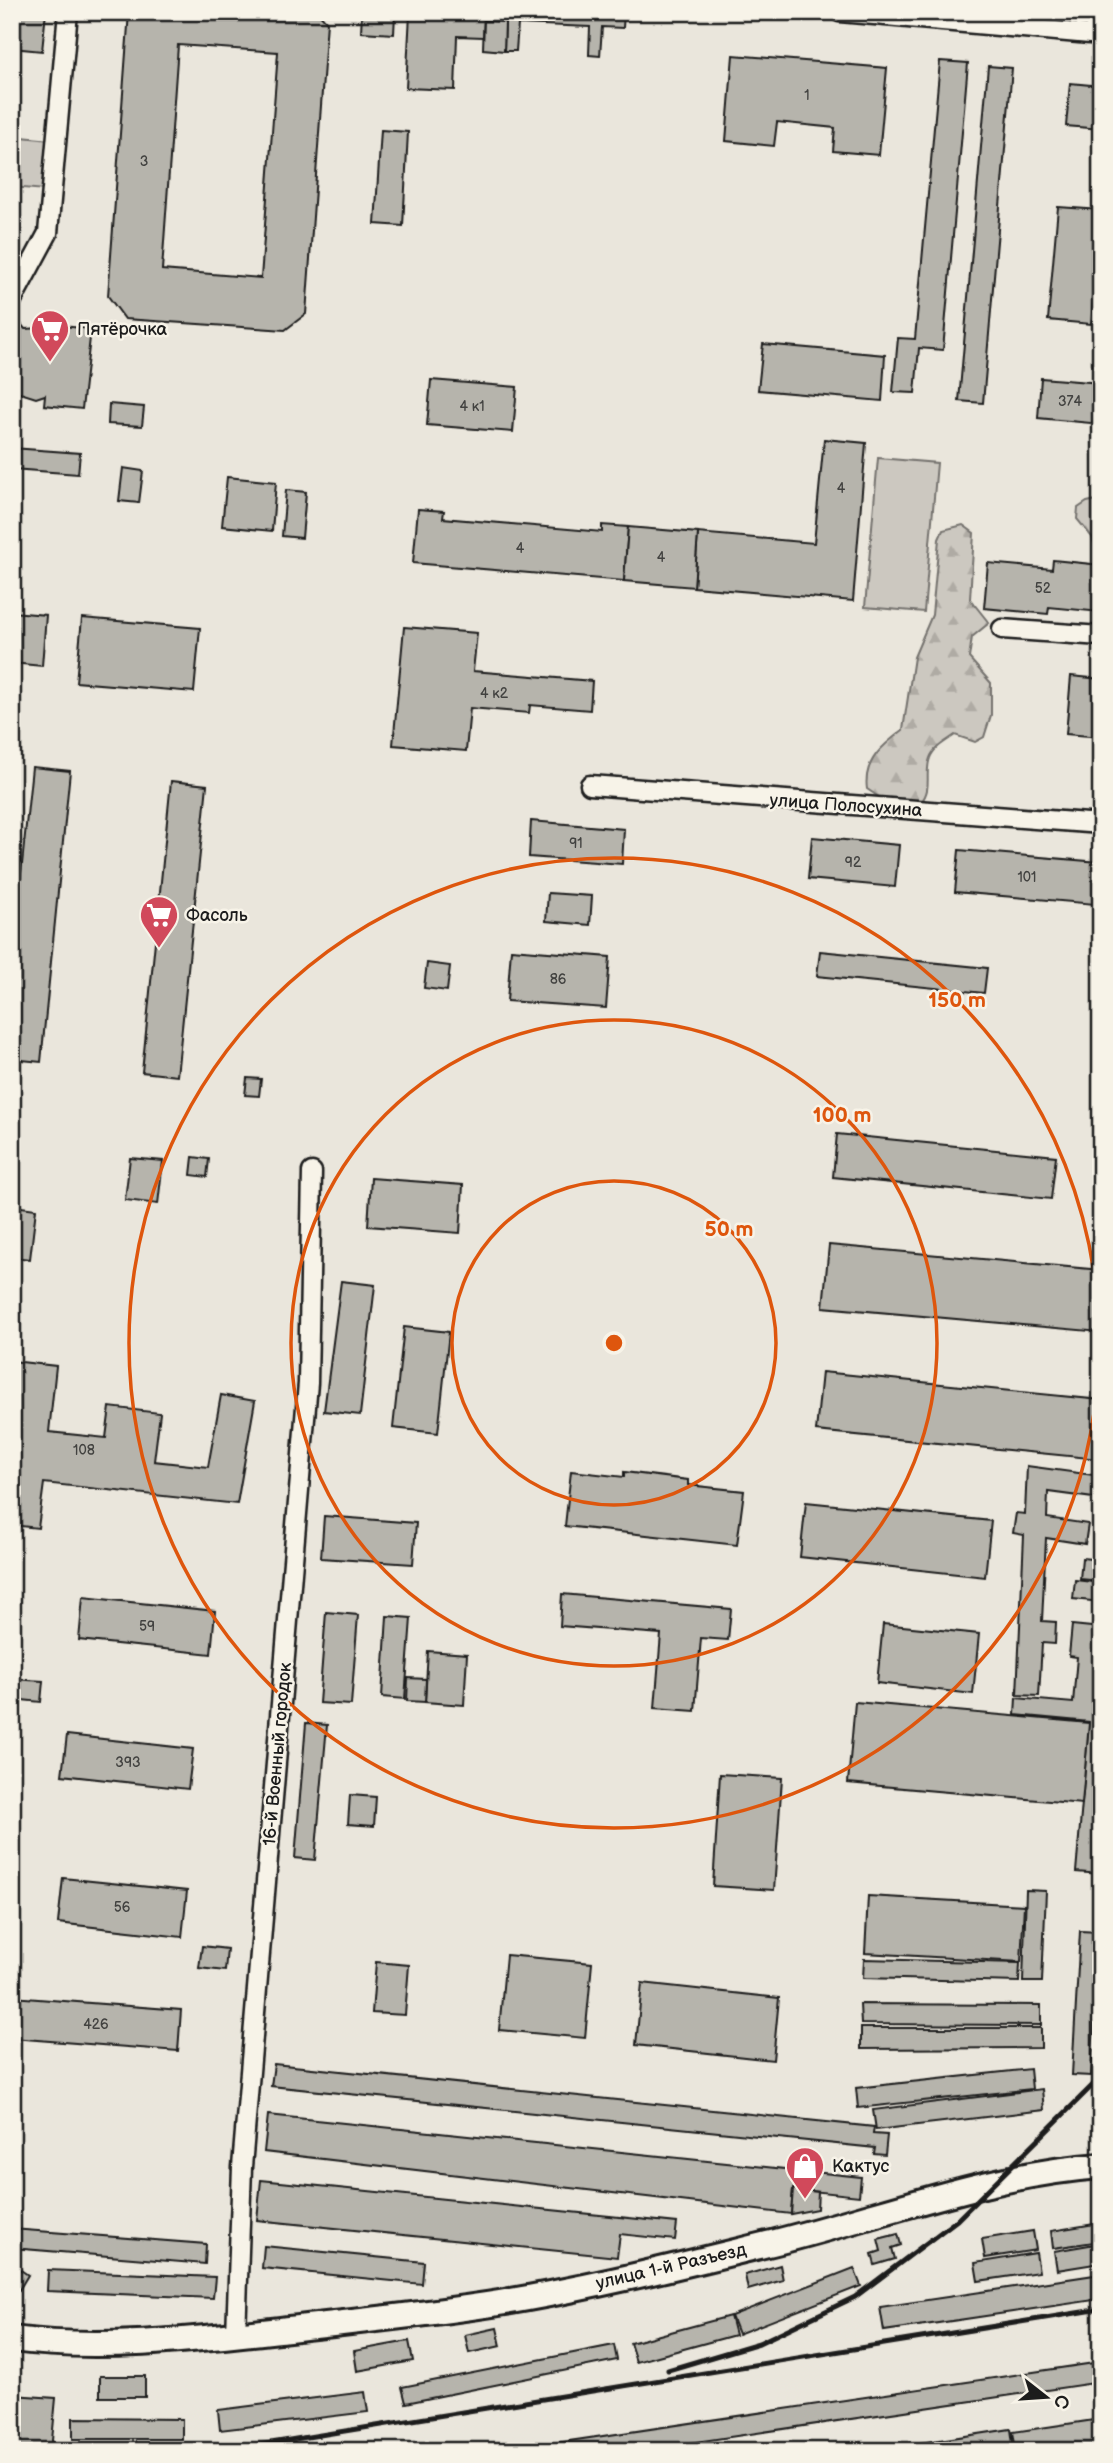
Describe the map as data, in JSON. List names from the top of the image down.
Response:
{
  "streets": {
    "main road": ["улица 1-й Разъезд"],
    "street": ["улица Полосухина", "16-й Военный городок"]
  },
  "crossings": [
    ["16-й Военный городок", "улица 1-й Разъезд"]
  ],
  "places": {
    "supermarket": ["Пятёрочка", "Фасоль"],
    "shop": ["Кактус"]
  },
  "house_numbers": [
    "1",
    "3",
    "374",
    "4 к1",
    "4",
    "4",
    "4",
    "52",
    "4 к2",
    "91",
    "92",
    "101",
    "86",
    "108",
    "59",
    "393",
    "56",
    "426"
  ],
  "north": "right",
  "rings": ["150 m", "100 m", "50 m"]
}
